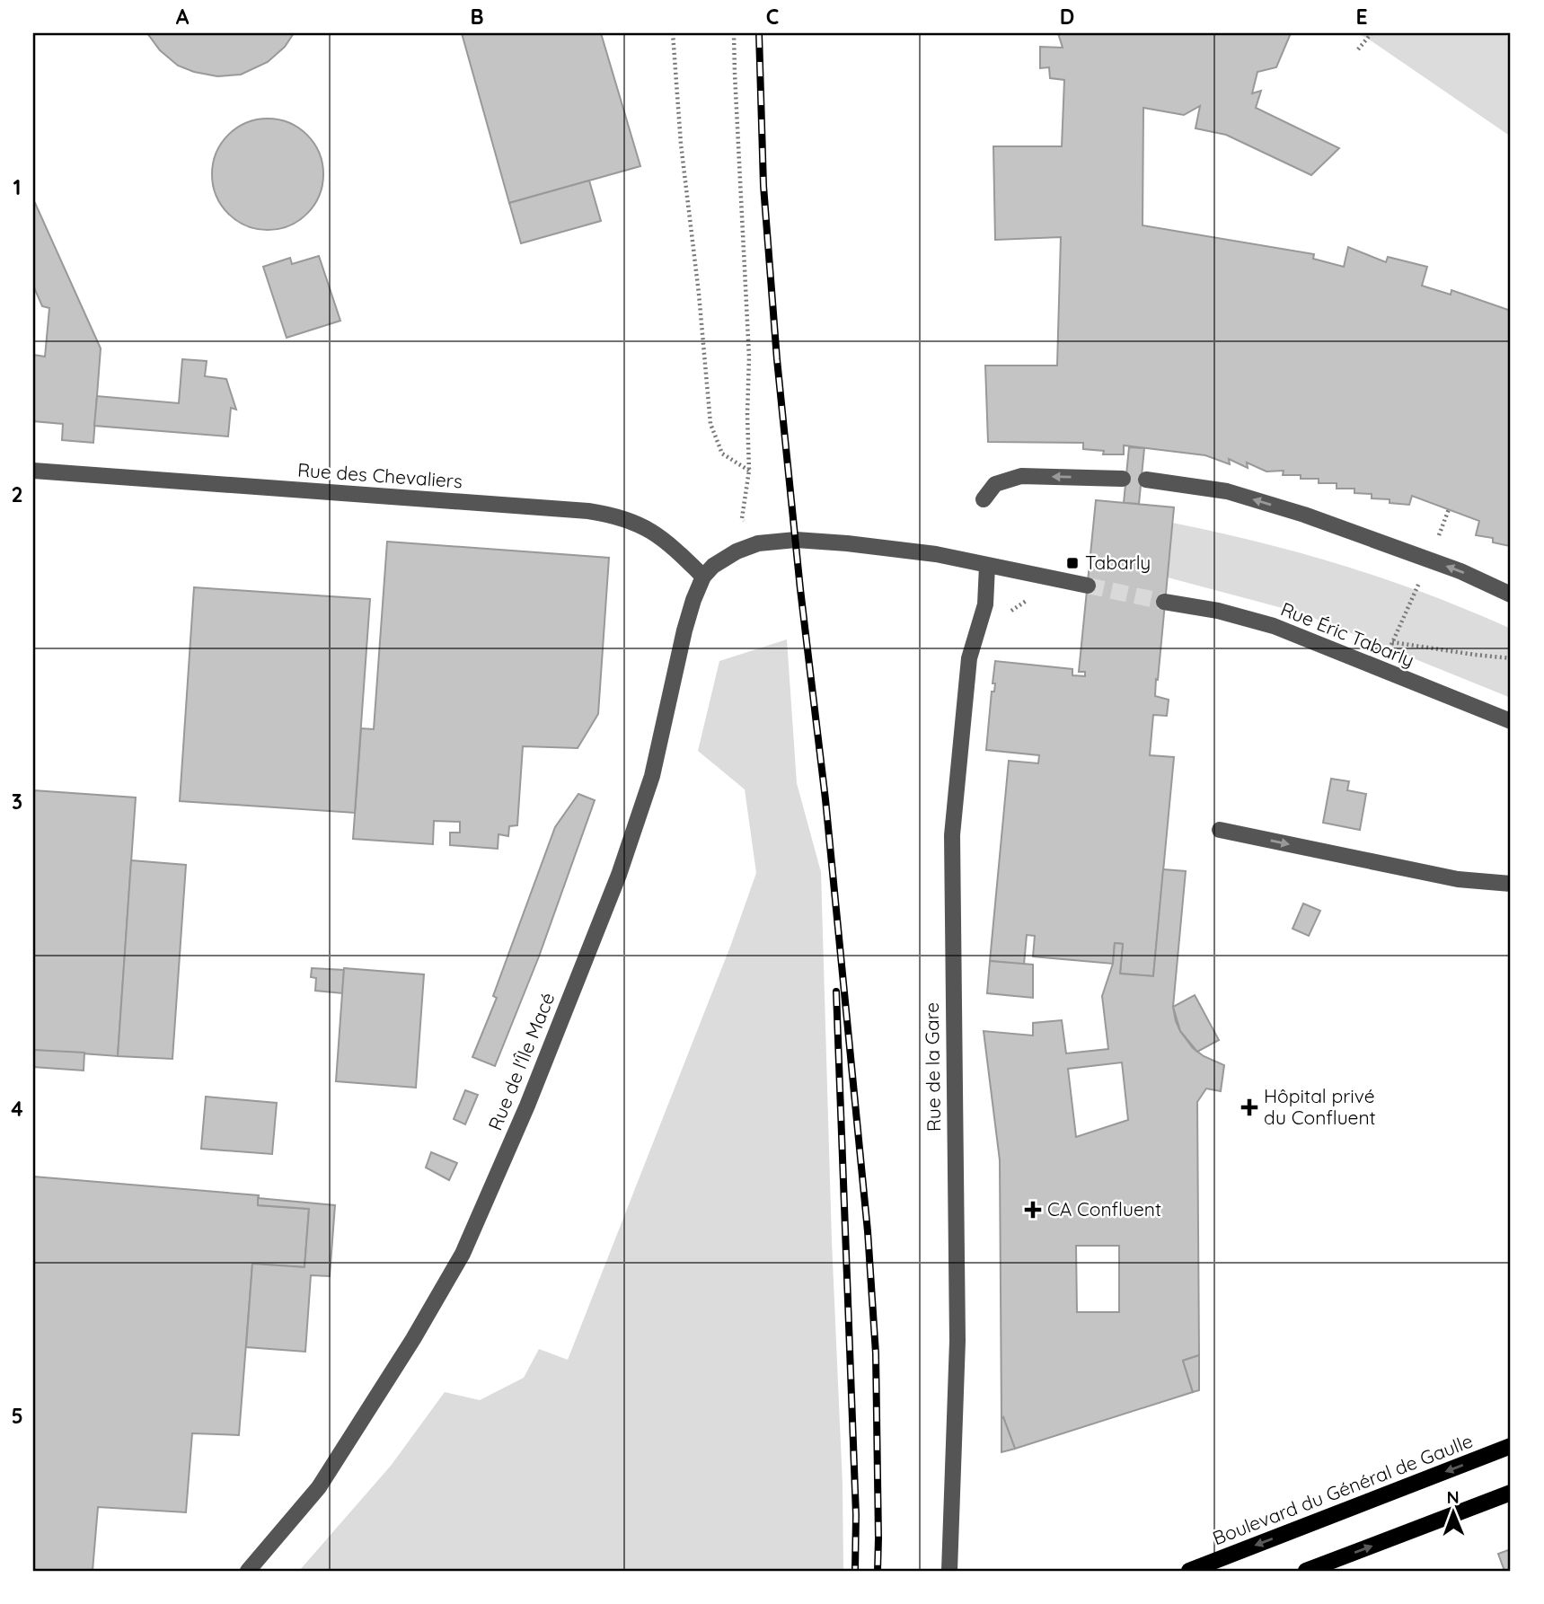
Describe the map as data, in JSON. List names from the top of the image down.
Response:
{
  "streets": {
    "main road": ["Boulevard du Général de Gaulle"],
    "street": [
      "Rue des Chevaliers",
      "Rue Éric Tabarly",
      "Rue de l'Île Macé",
      "Rue de la Gare"
    ]
  },
  "crossings": [
    ["Rue des Chevaliers", "Rue de l'Île Macé"]
  ],
  "places": {
    "transit": ["Tabarly"],
    "health": ["Hôpital privé du Confluent", "CA Confluent"]
  },
  "north": "top",
  "grid": {
    "columns": [
      "A",
      "B",
      "C",
      "D",
      "E"
    ],
    "rows": [
      "1",
      "2",
      "3",
      "4",
      "5"
    ]
  }
}
